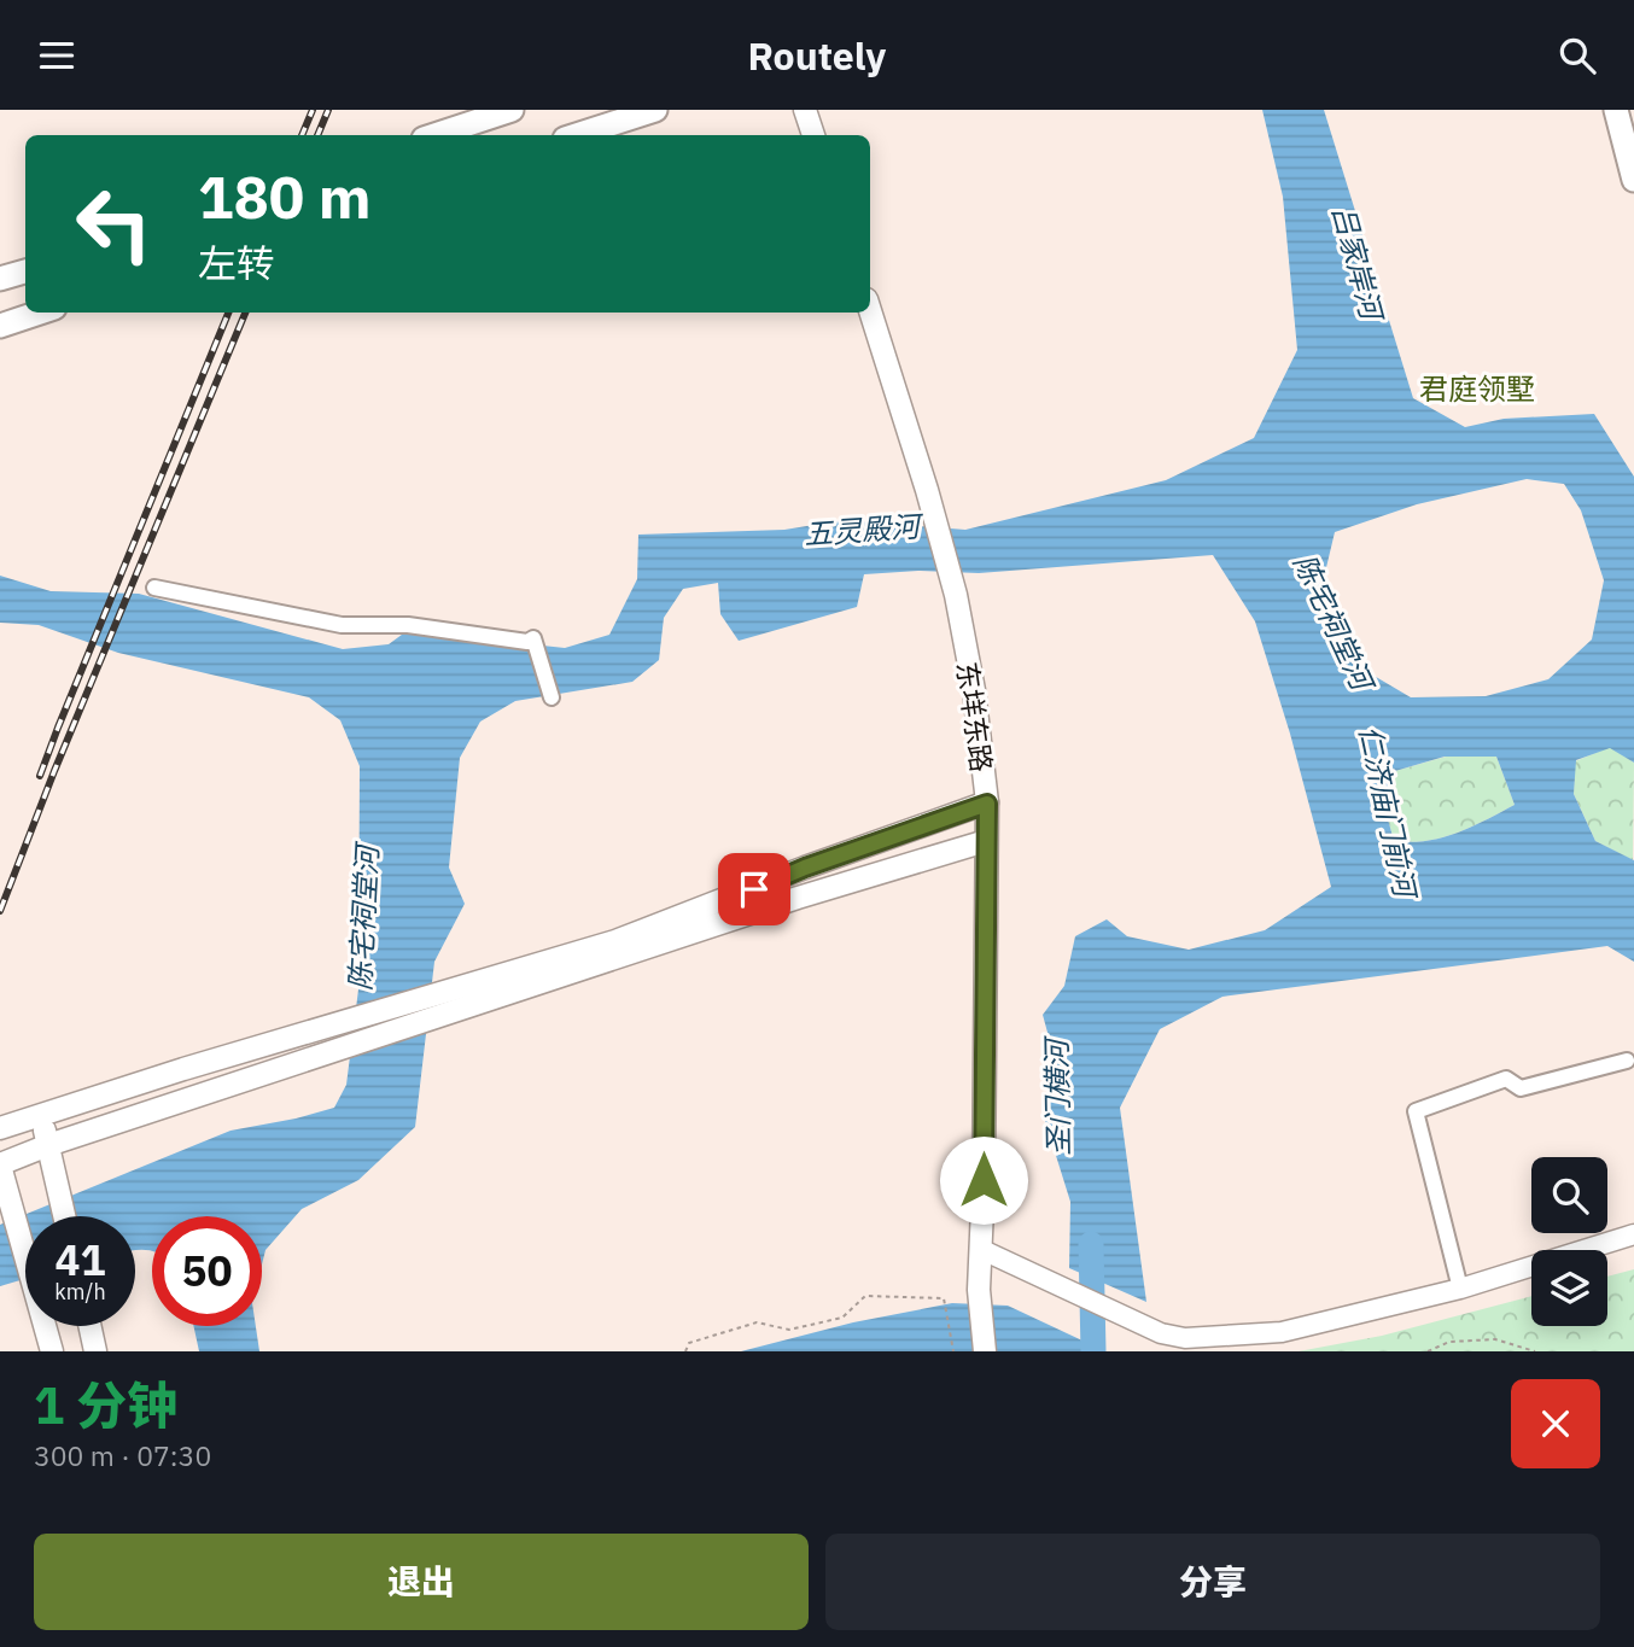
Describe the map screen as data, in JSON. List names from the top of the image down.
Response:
{
  "streets": {
    "main road": ["东垟东路"]
  },
  "districts": ["君庭领墅"],
  "water": [
    "吕家岸河",
    "五灵殿河",
    "陈宅祠堂河",
    "仁济庙门前河",
    "圣门横河"
  ],
  "page": {
    "header": "Routely",
    "turn": ["180 m", "左转"],
    "speed": "41 km/h",
    "limit": "50",
    "heading": ["1 分钟", "300 m · 07:30"],
    "buttons": ["退出", "分享"]
  }
}
